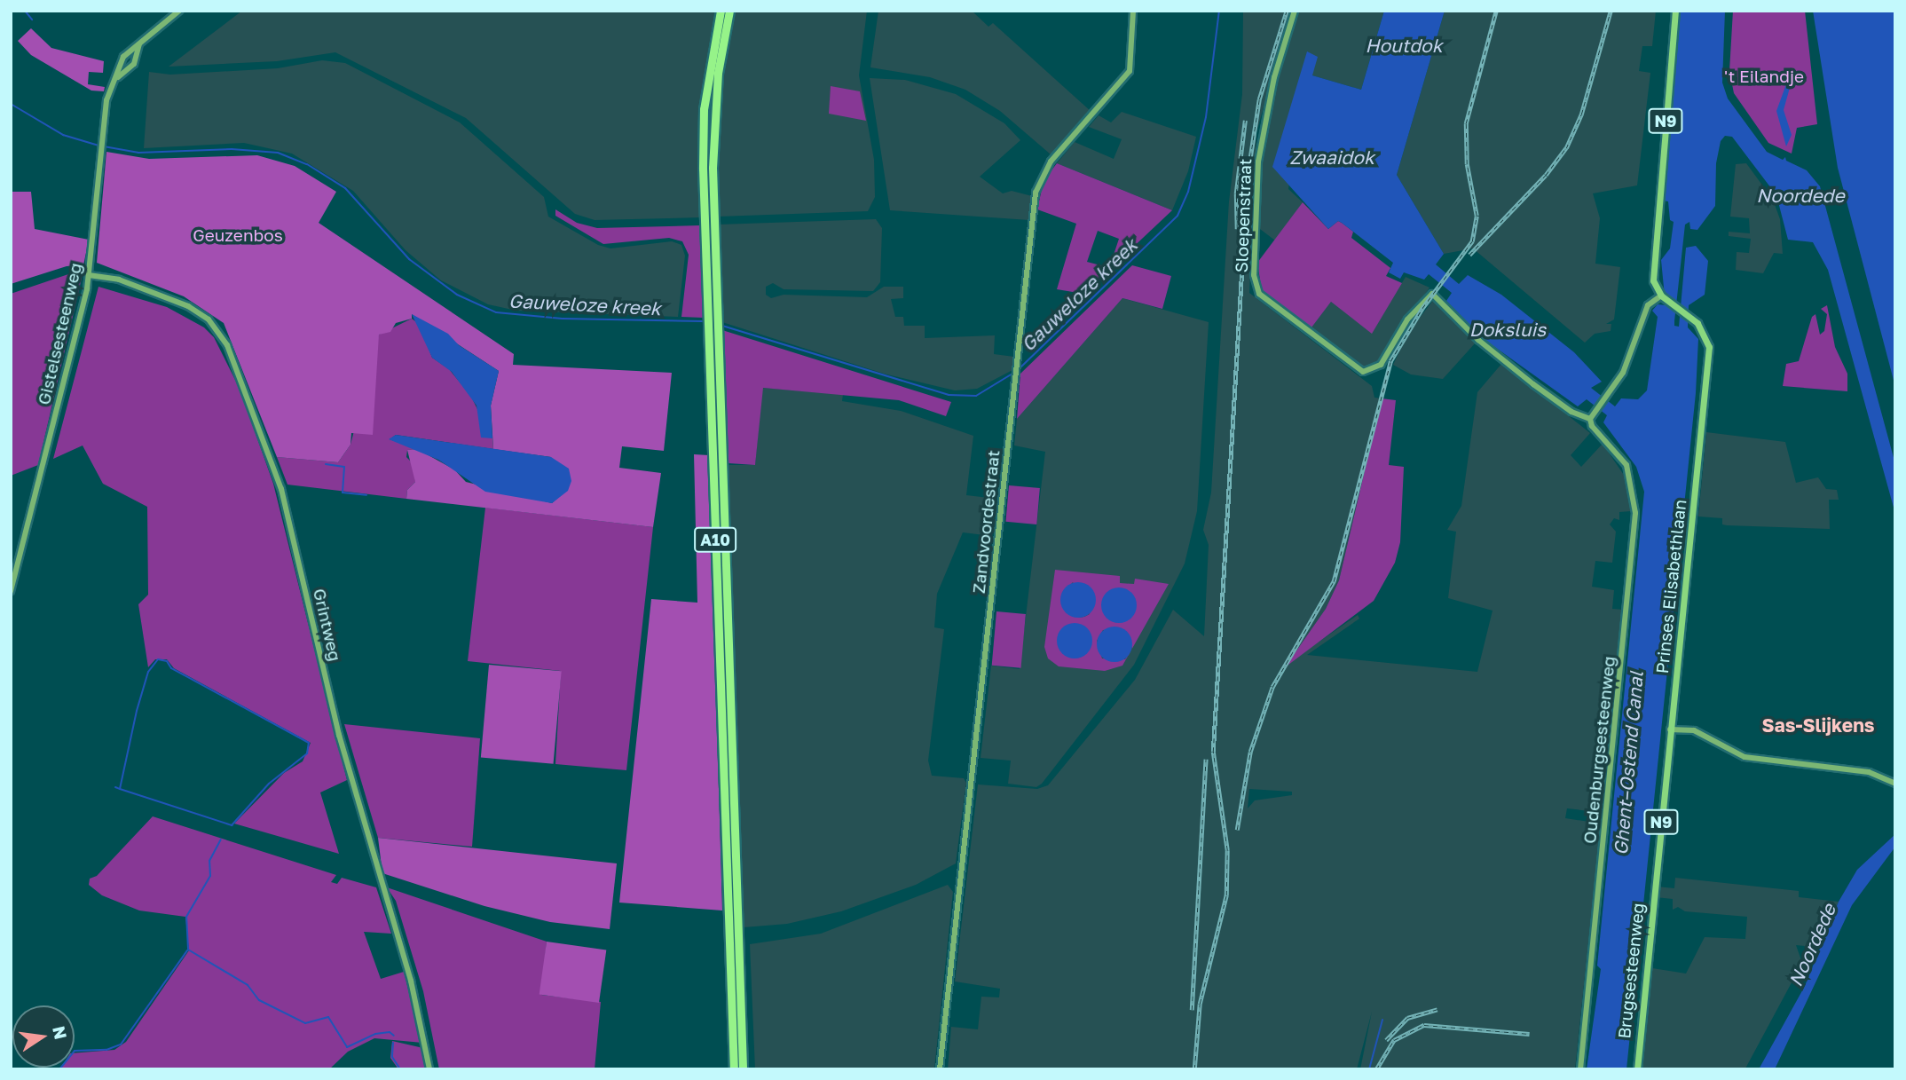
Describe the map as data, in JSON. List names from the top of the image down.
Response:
{
  "streets": {
    "highway": ["A10"],
    "main road": ["N9", "Prinses Elisabethlaan", "Brugsesteenweg"],
    "street": [
      "Sloepenstraat",
      "Gistelsesteenweg",
      "Zandvoordestraat",
      "Grintweg",
      "Oudenburgsesteenweg"
    ]
  },
  "crossings": [
    ["N9", "Prinses Elisabethlaan"],
    ["Sloepenstraat", "Oudenburgsesteenweg"],
    ["Gistelsesteenweg", "Grintweg"],
    ["Prinses Elisabethlaan", "Brugsesteenweg"]
  ],
  "districts": ["Sas-Slijkens"],
  "water": [
    "Houtdok",
    "Zwaaidok",
    "Noordede",
    "Gauweloze kreek",
    "Doksluis",
    "Ghent–Ostend Canal"
  ],
  "parks": ["'t Eilandje", "Geuzenbos"],
  "north": "right"
}
